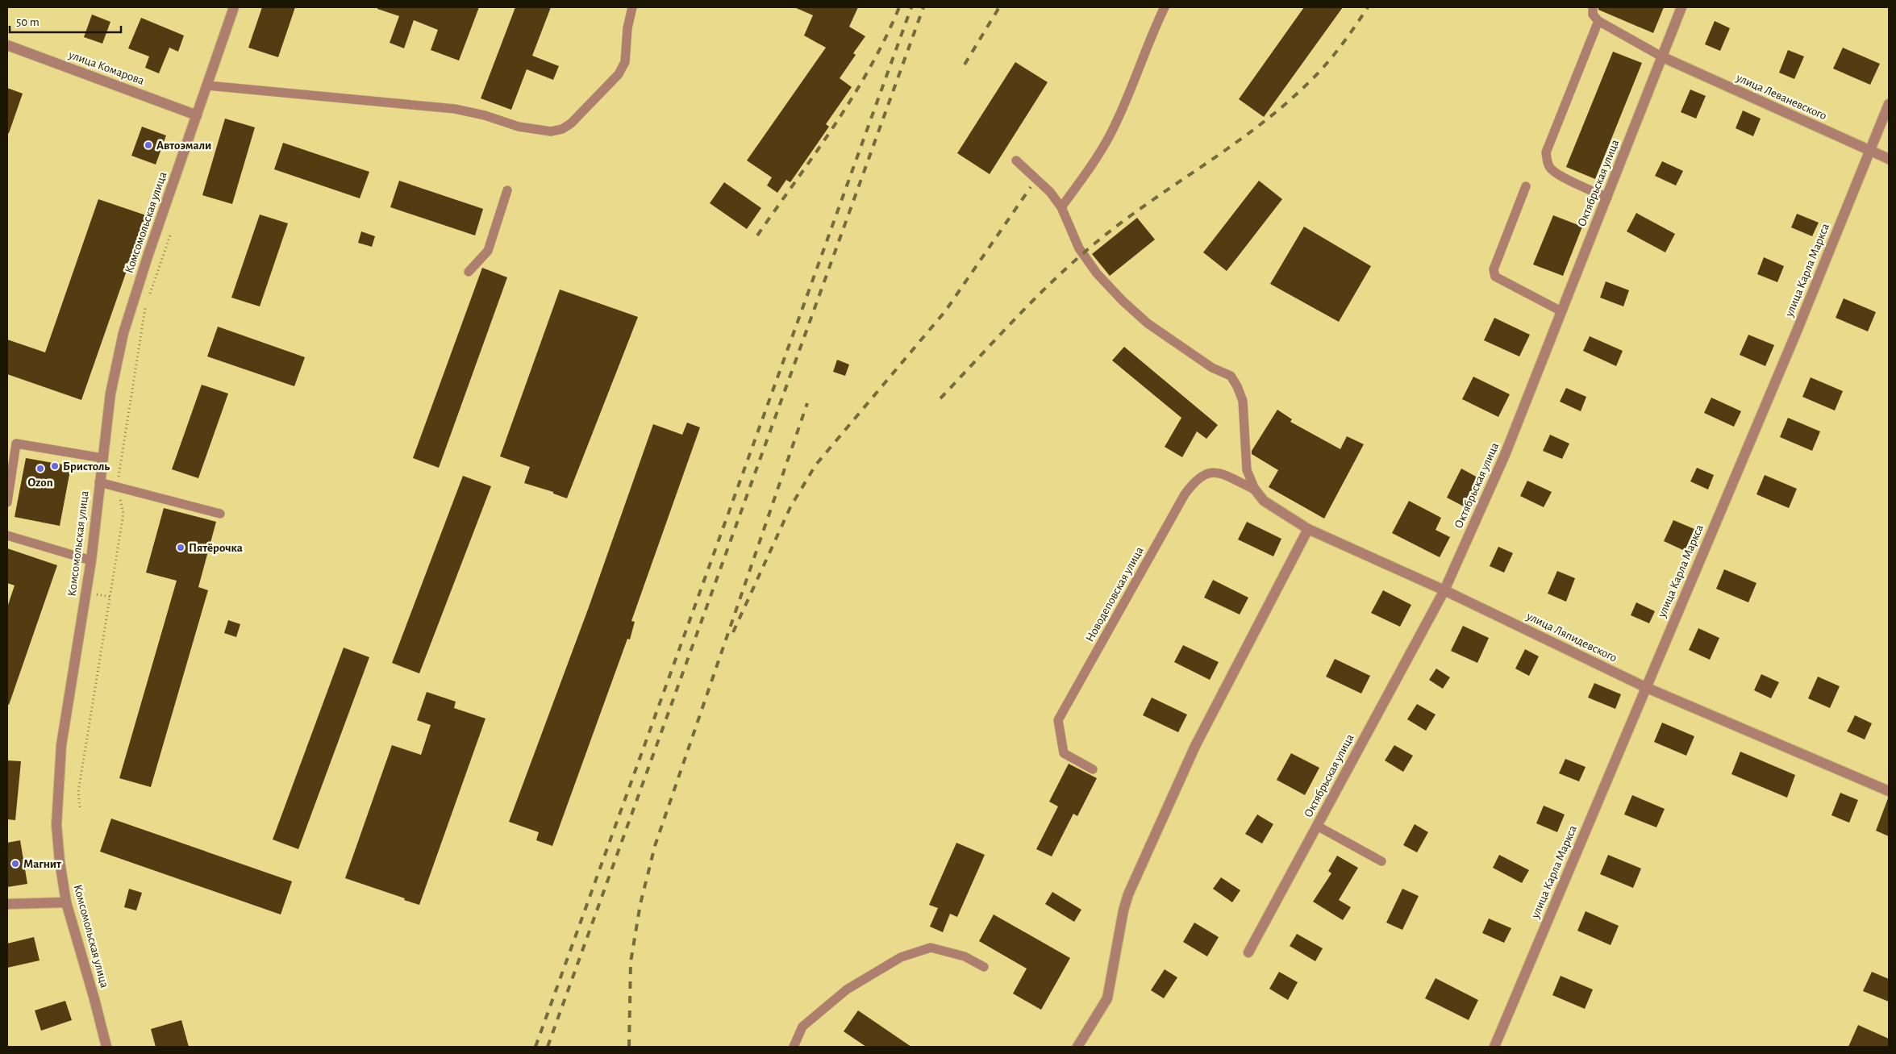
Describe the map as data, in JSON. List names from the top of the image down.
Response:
{
  "streets": {
    "street": [
      "улица Комарова",
      "улица Леваневского",
      "Октябрьская улица",
      "Комсомольская улица",
      "улица Карла Маркса",
      "улица Ляпидевского"
    ],
    "lane": ["Новодеповская улица"]
  },
  "crossings": [
    ["улица Комарова", "Комсомольская улица"],
    ["улица Леваневского", "Октябрьская улица"],
    ["улица Леваневского", "улица Карла Маркса"],
    ["Октябрьская улица", "улица Ляпидевского"],
    ["улица Карла Маркса", "улица Ляпидевского"],
    ["Новодеповская улица", "улица Ляпидевского"]
  ],
  "places": [
    "Автоэмали",
    "Бристоль",
    "Ozon",
    "Пятёрочка",
    "Магнит"
  ],
  "scale_bar": "50 m"
}
